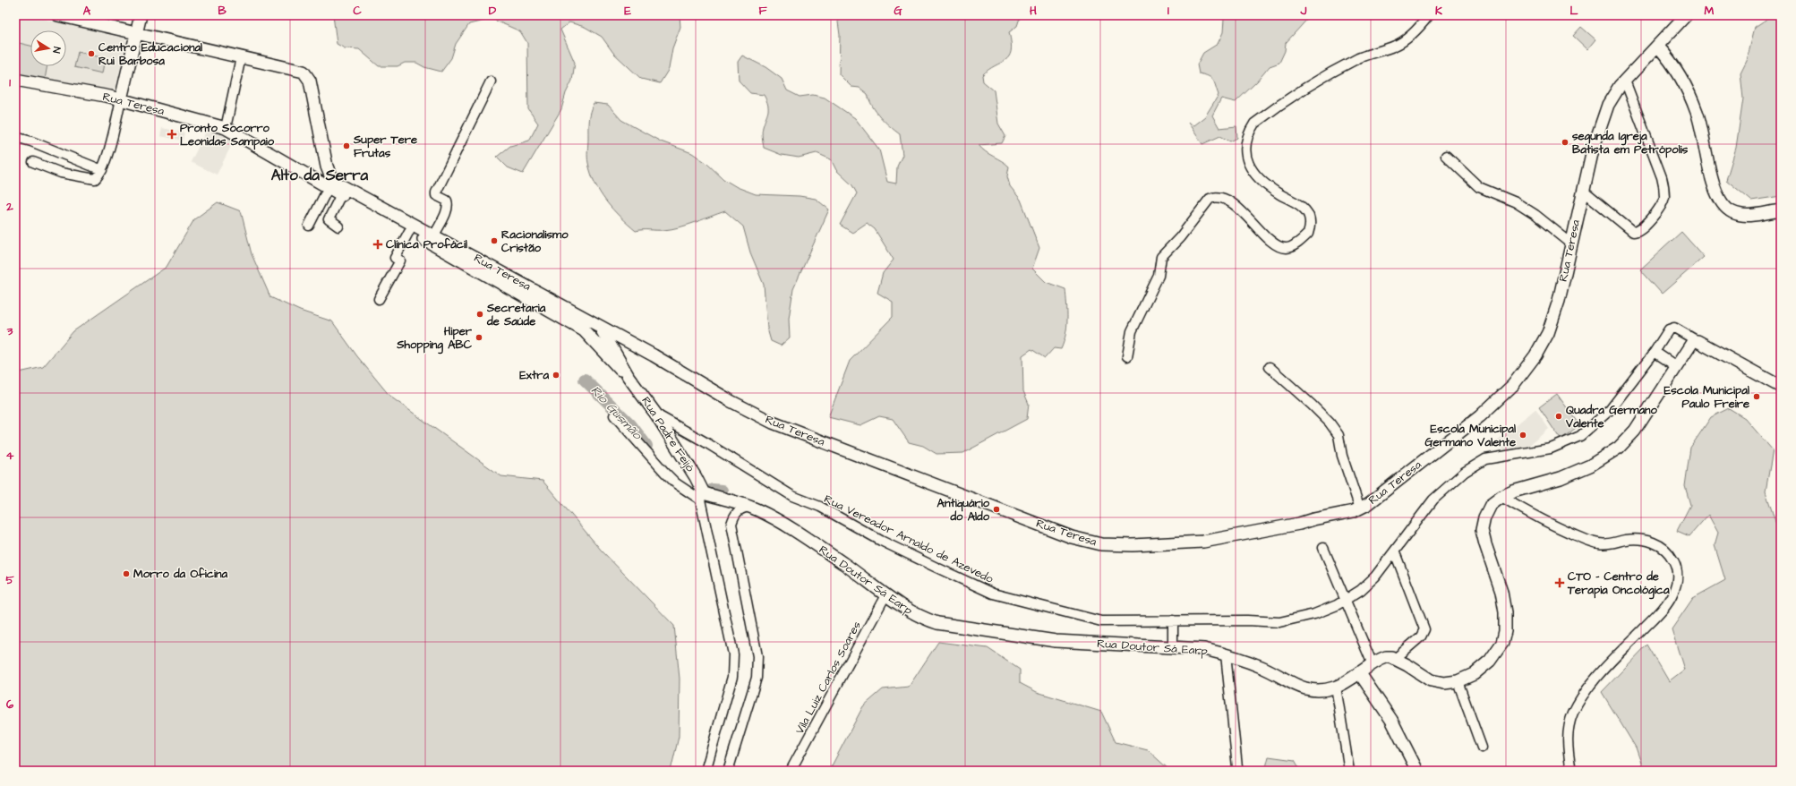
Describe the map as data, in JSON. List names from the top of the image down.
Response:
{
  "streets": {
    "main road": ["Rua Teresa", "Rua Padre Feijó", "Rua Doutor Sá Earp"],
    "street": ["Rua Vereador Arnaldo de Azevedo", "Vila Luiz Carlos Soares"]
  },
  "crossings": [
    ["Rua Teresa", "Rua Padre Feijó"],
    ["Rua Padre Feijó", "Rua Vereador Arnaldo de Azevedo"],
    ["Rua Padre Feijó", "Rua Doutor Sá Earp"],
    ["Rua Doutor Sá Earp", "Vila Luiz Carlos Soares"]
  ],
  "districts": ["Alto da Serra"],
  "water": ["Rio Gusmão"],
  "places": {
    "other": [
      "Centro Educacional Rui Barbosa",
      "segunda Igreja Batista em Petrópolis",
      "Super Tere Frutas",
      "Racionalismo Cristão",
      "Secretaria de Saúde",
      "Hiper Shopping ABC",
      "Extra",
      "Escola Municipal Paulo Freire",
      "Quadra Germano Valente",
      "Escola Municipal Germano Valente",
      "Antiquário do Aldo",
      "Morro da Oficina"
    ],
    "health": ["Pronto Socorro Leonidas Sampaio", "Clínica Profácil", "CTO - Centro de Terapia Oncológica"]
  },
  "north": "right",
  "grid": {
    "columns": [
      "A",
      "B",
      "C",
      "D",
      "E",
      "F",
      "G",
      "H",
      "I",
      "J",
      "K",
      "L",
      "M"
    ],
    "rows": [
      "1",
      "2",
      "3",
      "4",
      "5",
      "6"
    ]
  }
}
